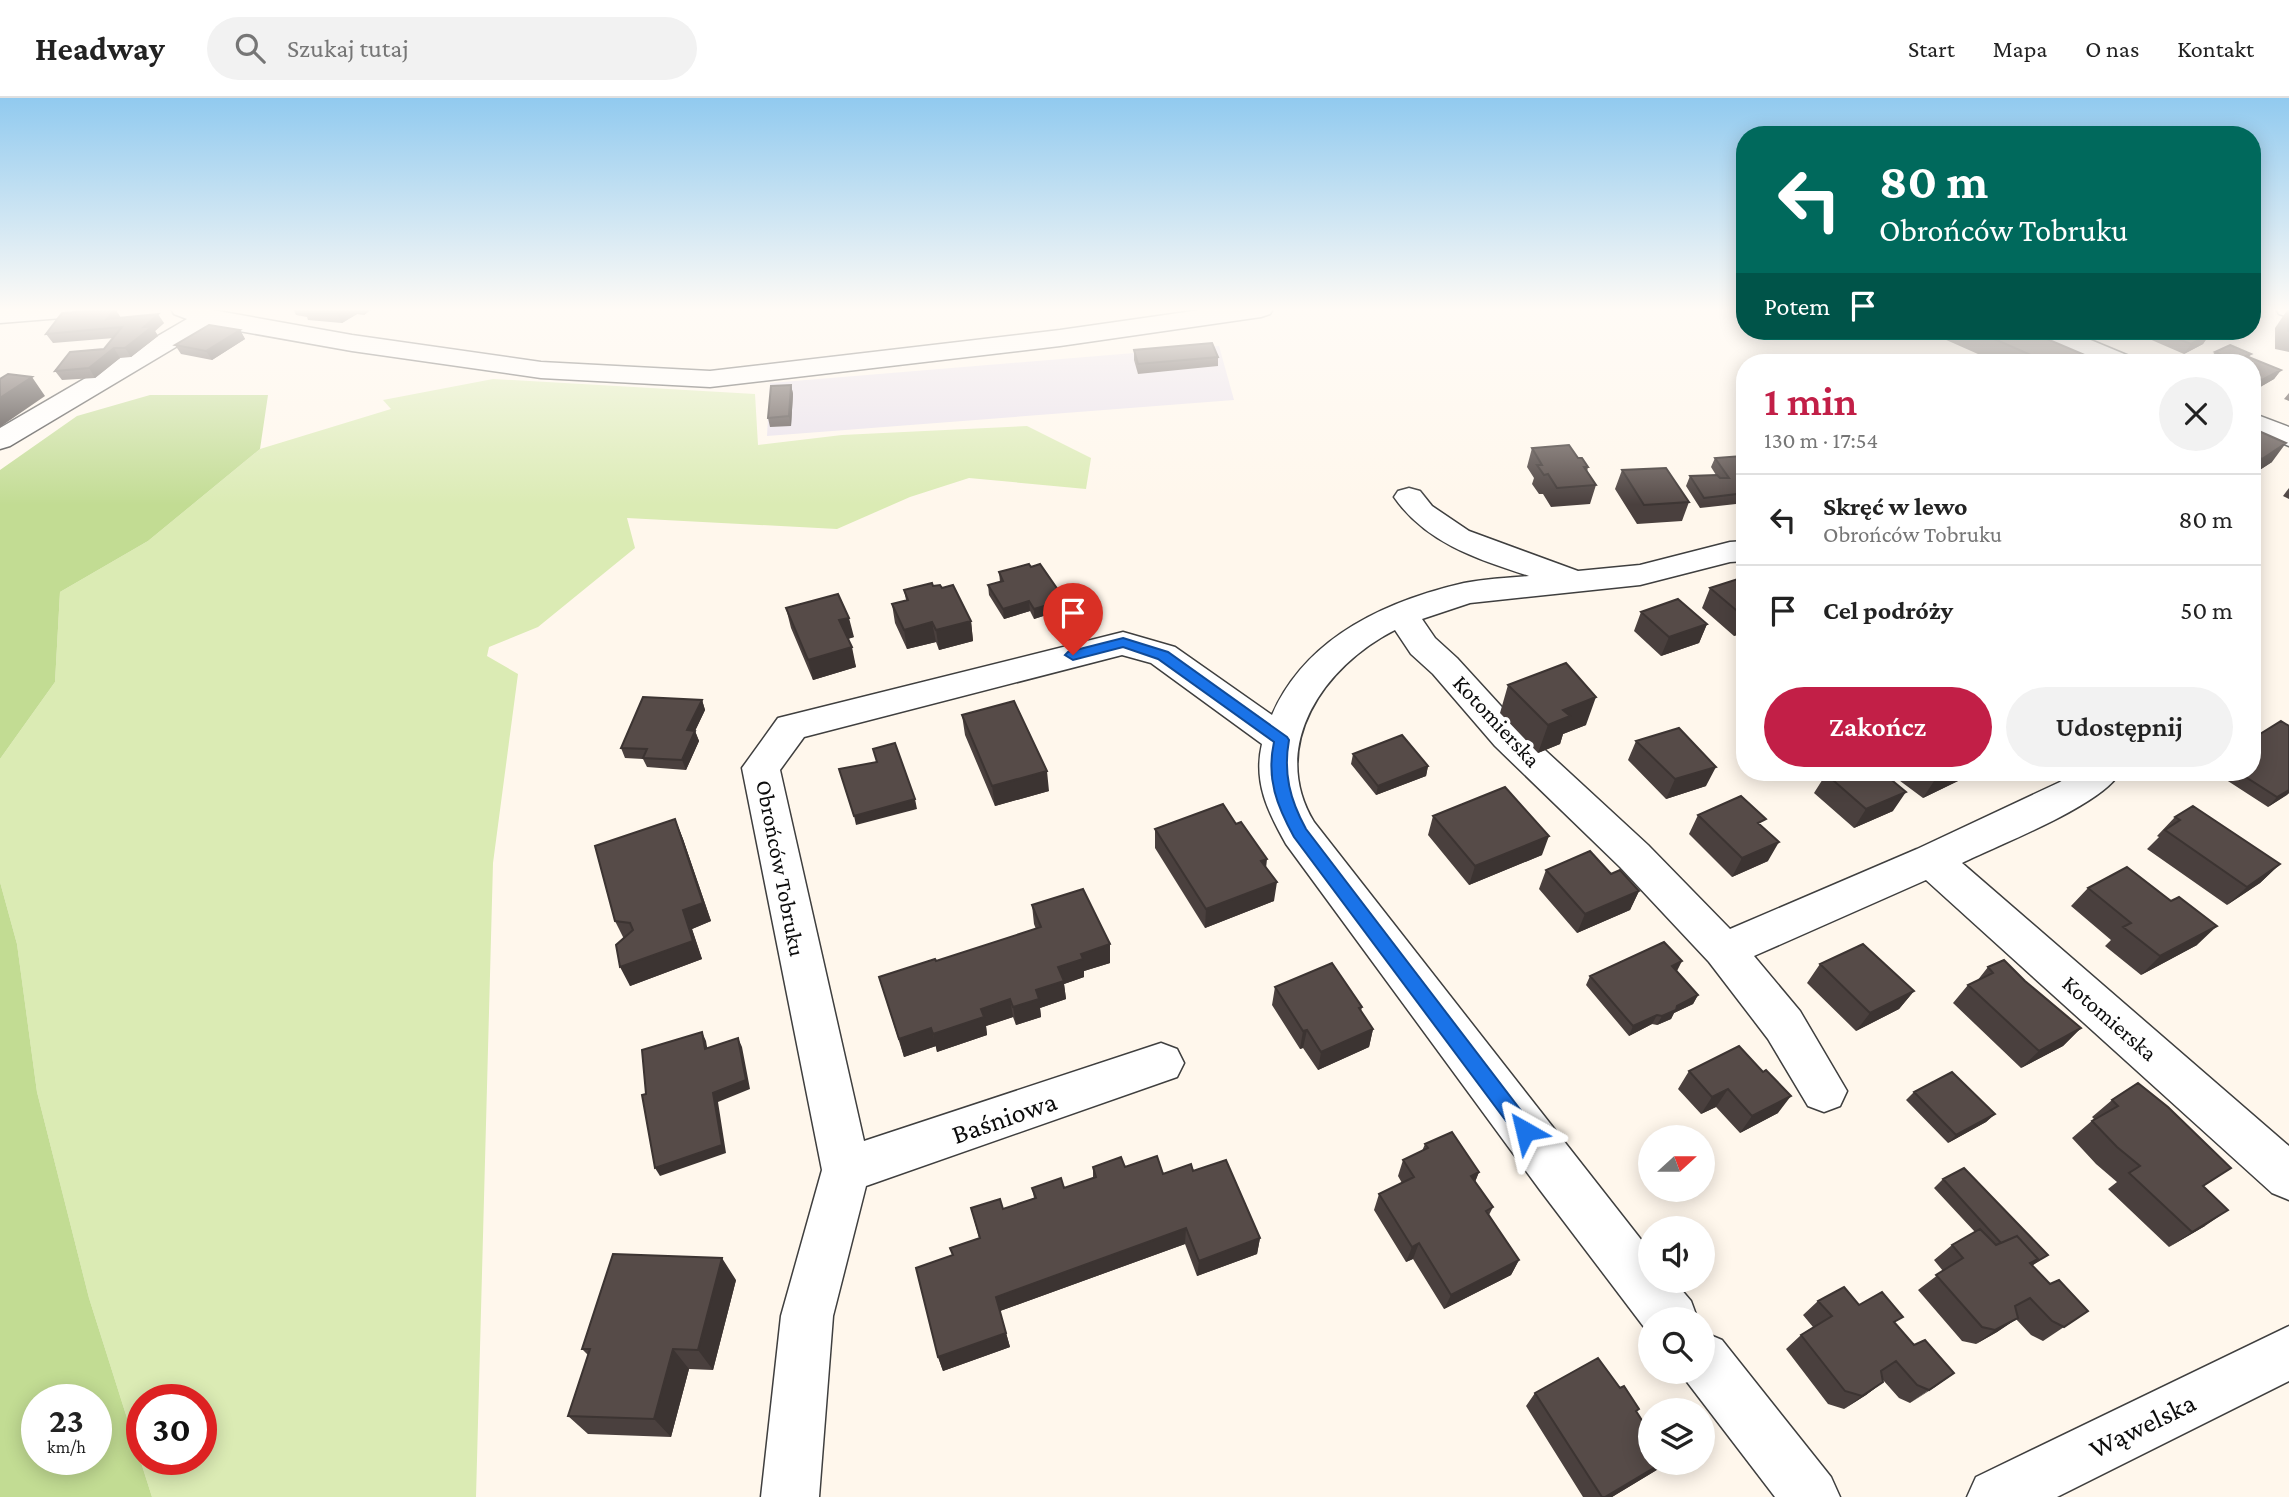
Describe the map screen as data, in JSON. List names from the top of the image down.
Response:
{
  "streets": {
    "street": [
      "Kotomierska",
      "Obrońców Tobruku",
      "Baśniowa",
      "Wąwelska"
    ]
  },
  "crossings": [
    ["Obrońców Tobruku", "Baśniowa"]
  ],
  "north": "right",
  "page": {
    "header": "Headway",
    "search": "Szukaj tutaj",
    "nav": [
      "Start",
      "Mapa",
      "O nas",
      "Kontakt"
    ],
    "turn": ["80 m", "Obrońców Tobruku"],
    "then": "Potem",
    "heading": ["1 min", "130 m · 17:54"],
    "list": [
      {
        "name": "Skręć w lewo",
        "note": "Obrońców Tobruku",
        "value": "80 m"
      },
      {
        "name": "Cel podróży",
        "value": "50 m"
      }
    ],
    "buttons": ["Zakończ", "Udostępnij"],
    "speed": "23 km/h",
    "limit": "30"
  }
}
